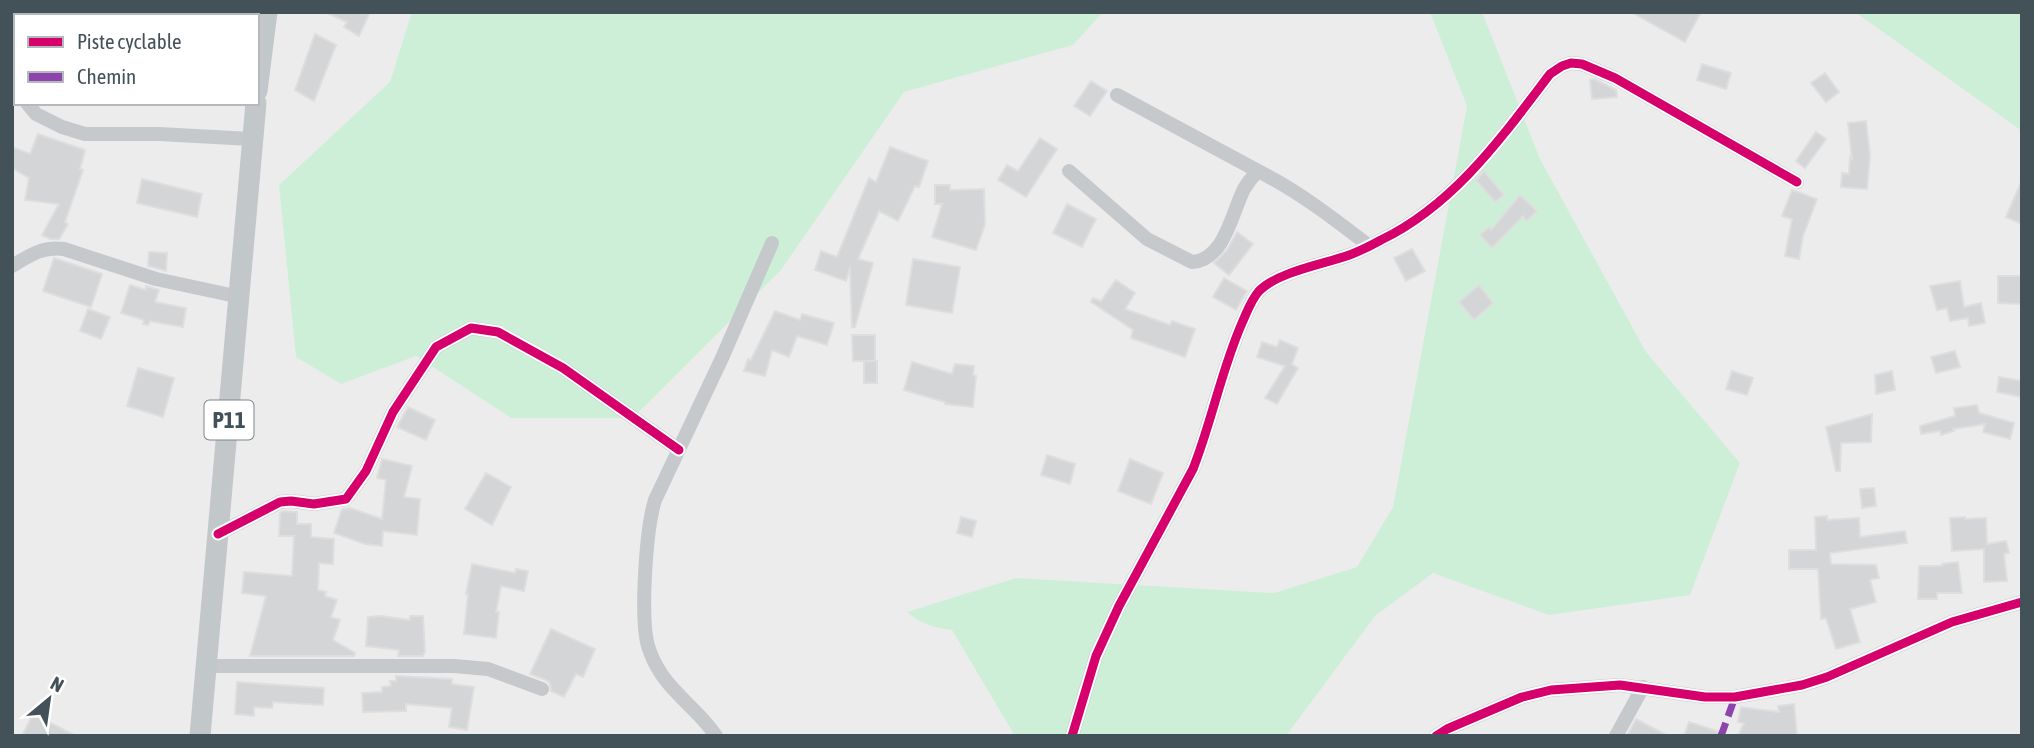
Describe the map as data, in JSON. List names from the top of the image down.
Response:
{
  "streets": {
    "main road": ["P11"]
  },
  "legend": ["Piste cyclable", "Chemin"],
  "north": "top right"
}
